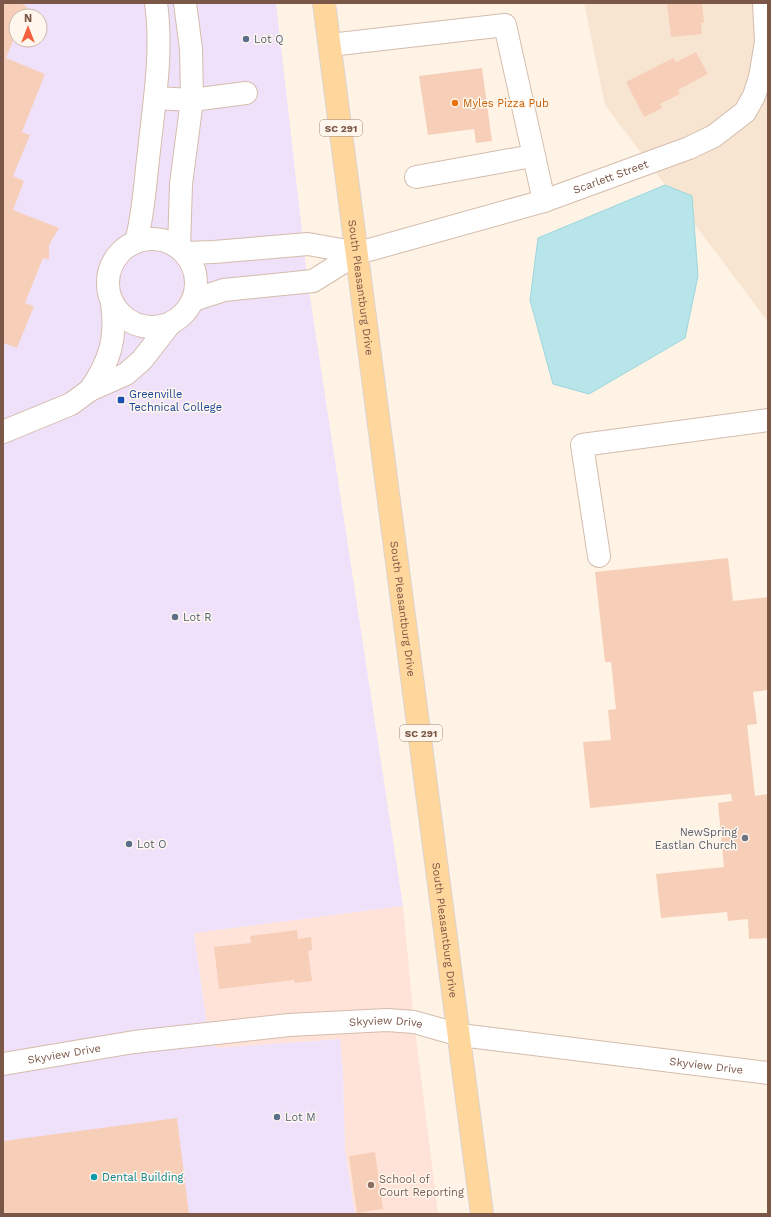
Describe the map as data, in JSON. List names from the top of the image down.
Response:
{
  "streets": {
    "main road": ["SC 291", "South Pleasantburg Drive"],
    "street": ["Scarlett Street", "Skyview Drive"]
  },
  "crossings": [
    ["Scarlett Street", "South Pleasantburg Drive"],
    ["South Pleasantburg Drive", "Skyview Drive"]
  ],
  "places": {
    "other": [
      "Lot Q",
      "Myles Pizza Pub",
      "Lot R",
      "NewSpring Eastlan Church",
      "Lot O",
      "Lot M",
      "Dental Building",
      "School of Court Reporting"
    ],
    "transit": ["Greenville Technical College"]
  },
  "north": "top"
}
